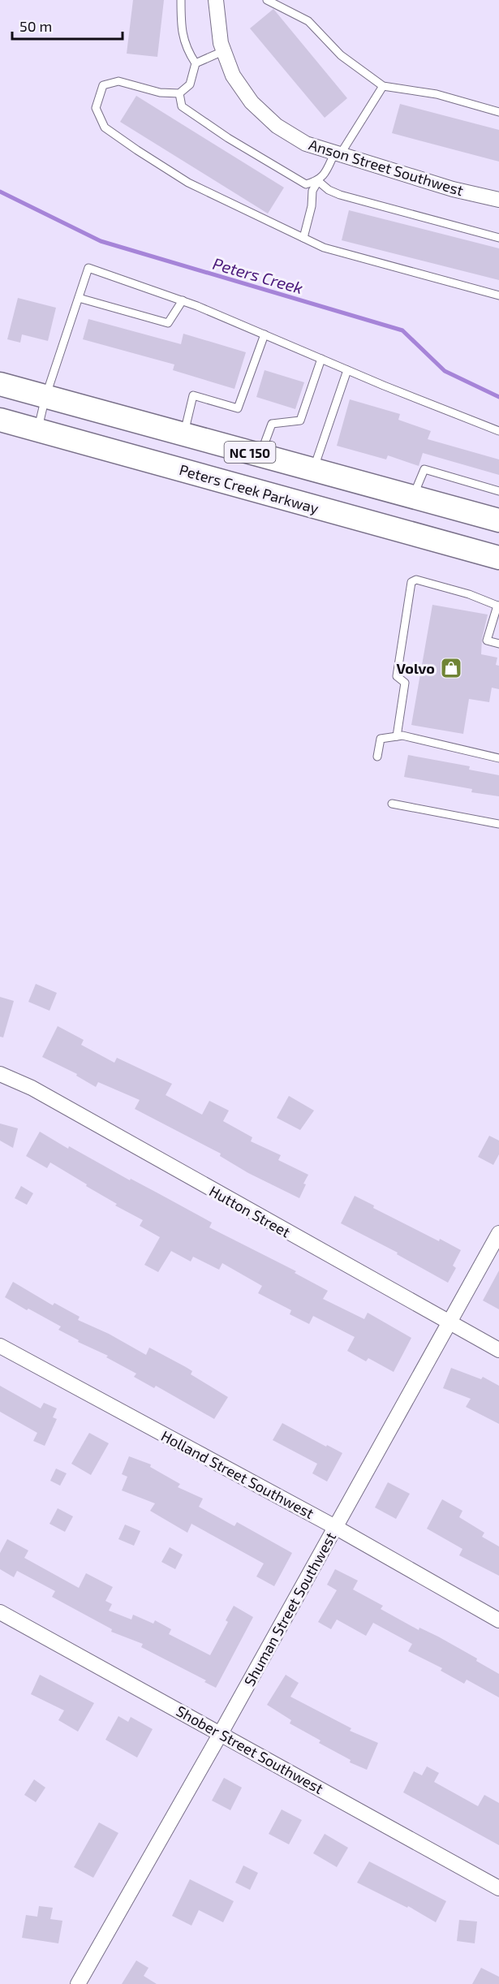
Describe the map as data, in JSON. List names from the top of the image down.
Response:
{
  "streets": {
    "main road": ["NC 150", "Peters Creek Parkway"],
    "street": [
      "Anson Street Southwest",
      "Hutton Street",
      "Holland Street Southwest",
      "Shuman Street Southwest",
      "Shober Street Southwest"
    ]
  },
  "crossings": [
    ["Hutton Street", "Shuman Street Southwest"],
    ["Holland Street Southwest", "Shuman Street Southwest"],
    ["Shuman Street Southwest", "Shober Street Southwest"]
  ],
  "water": ["Peters Creek"],
  "places": {
    "shop": ["Volvo"]
  },
  "scale_bar": "50 m"
}
